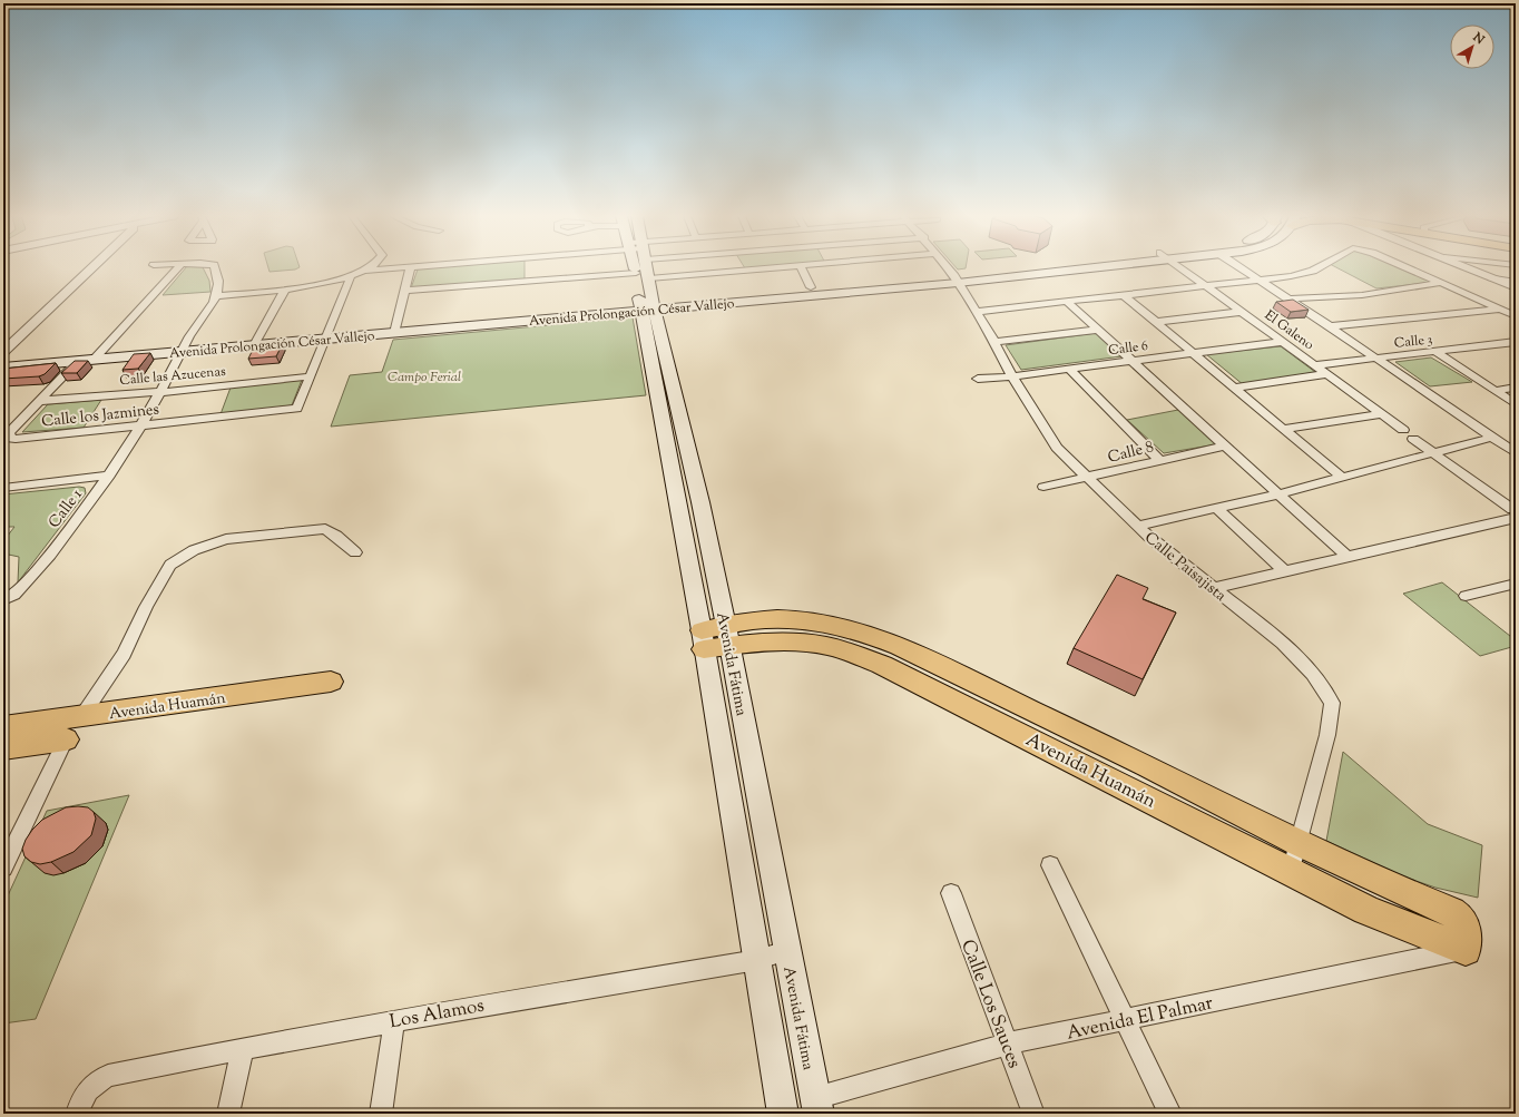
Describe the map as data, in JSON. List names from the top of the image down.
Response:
{
  "streets": {
    "main road": ["Avenida Prolongación César Vallejo", "Avenida Fátima", "Avenida Huamán"],
    "street": [
      "El Galeno",
      "Calle 3",
      "Calle 6",
      "Calle las Azucenas",
      "Calle los Jazmines",
      "Calle 8",
      "Calle 1",
      "Calle Paisajista",
      "Calle Los Sauces",
      "Los Alamos",
      "Avenida El Palmar"
    ]
  },
  "crossings": [
    ["Avenida Prolongación César Vallejo", "Calle los Jazmines"],
    ["Avenida Prolongación César Vallejo", "Calle 1"],
    ["Avenida Prolongación César Vallejo", "Calle Paisajista"],
    ["Avenida Prolongación César Vallejo", "Avenida Fátima"],
    ["El Galeno", "Calle 3"],
    ["El Galeno", "Calle 6"],
    ["Calle 6", "Calle Paisajista"],
    ["Calle las Azucenas", "Calle los Jazmines"],
    ["Calle las Azucenas", "Calle 1"],
    ["Calle los Jazmines", "Calle 1"],
    ["Calle 8", "Calle Paisajista"],
    ["Calle Paisajista", "Avenida Huamán"],
    ["Avenida Fátima", "Avenida Huamán"],
    ["Avenida Fátima", "Los Alamos"],
    ["Avenida Fátima", "Avenida El Palmar"],
    ["Avenida Huamán", "Avenida El Palmar"],
    ["Calle Los Sauces", "Avenida El Palmar"]
  ],
  "parks": ["Campo Ferial"],
  "north": "top right"
}
